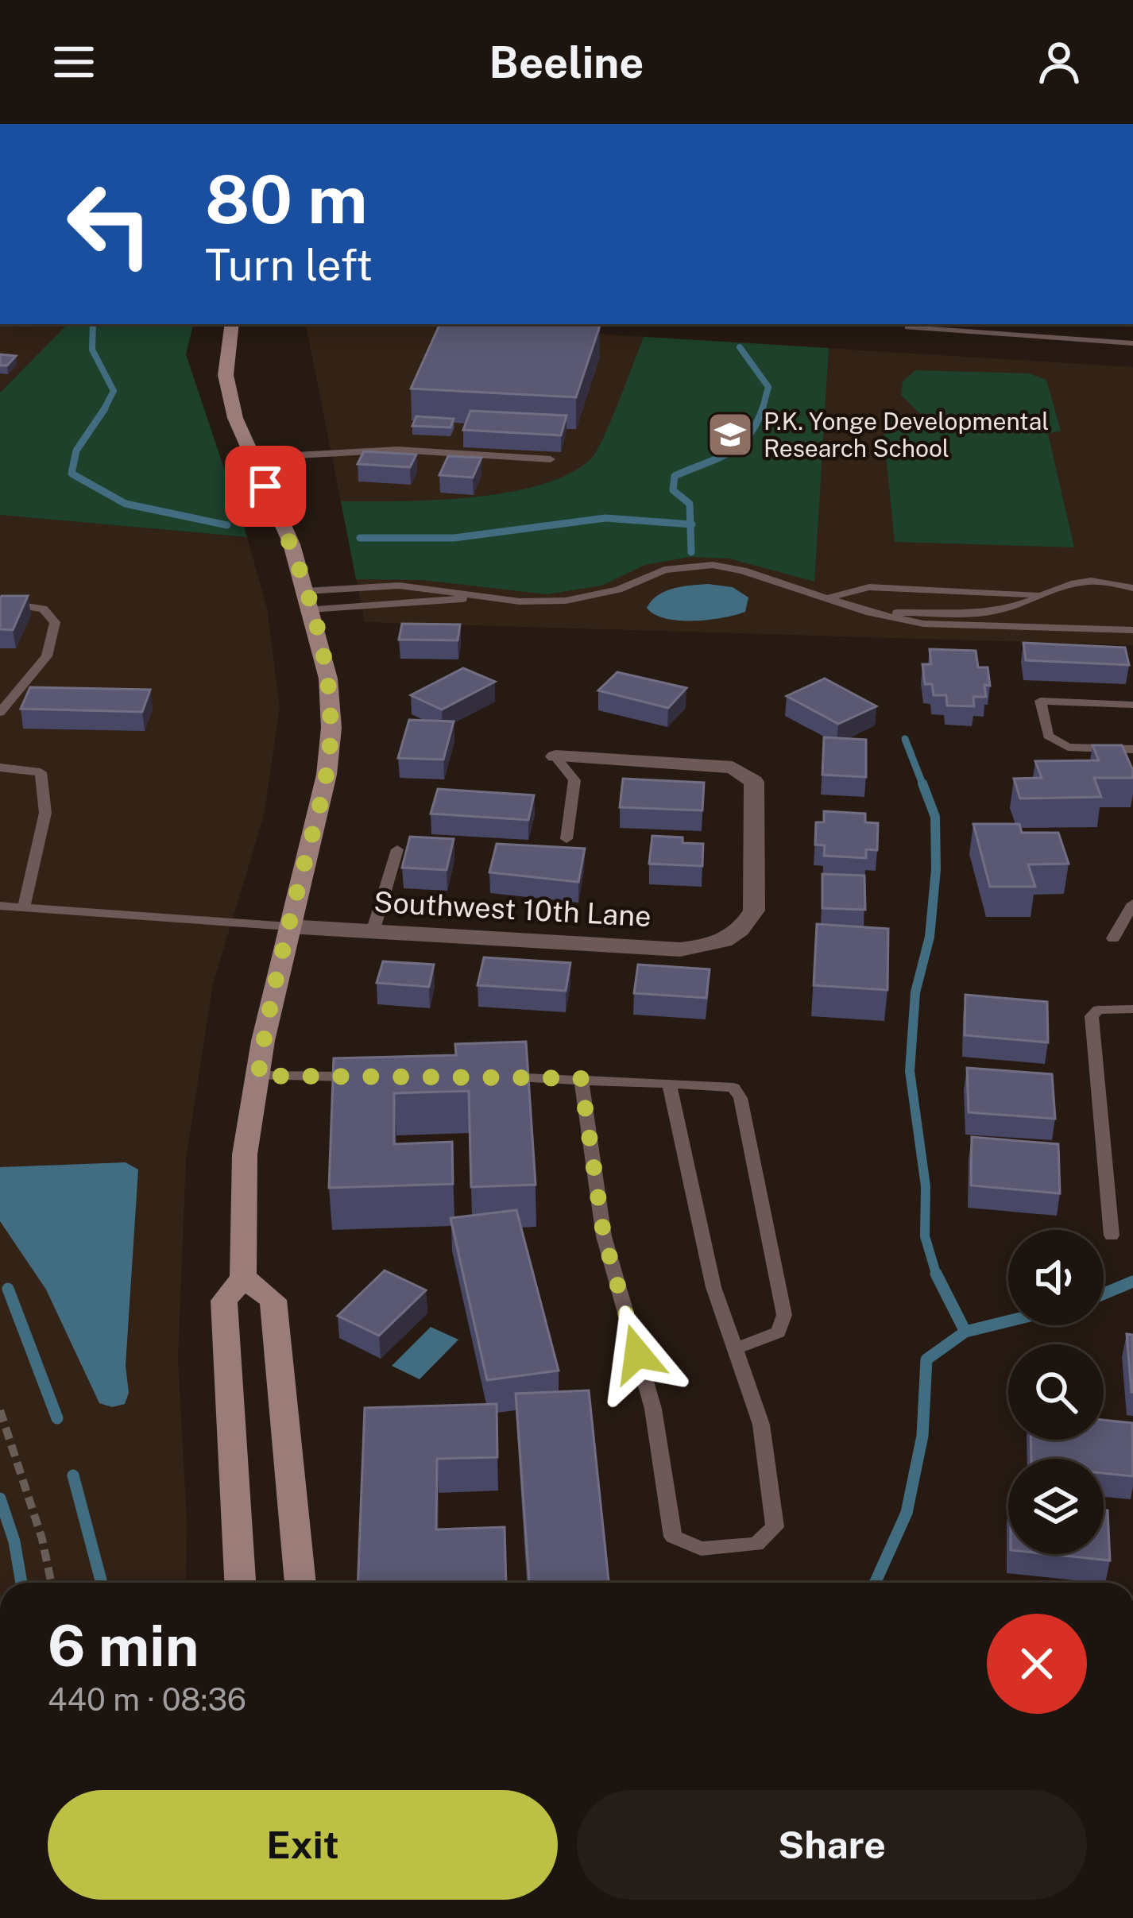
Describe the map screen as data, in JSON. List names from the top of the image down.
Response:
{
  "streets": {
    "street": ["Southwest 10th Lane"]
  },
  "places": {
    "school or university": ["P.K. Yonge Developmental Research School"]
  },
  "page": {
    "header": "Beeline",
    "turn": ["80 m", "Turn left"],
    "heading": ["6 min", "440 m · 08:36"],
    "buttons": ["Exit", "Share"]
  }
}
